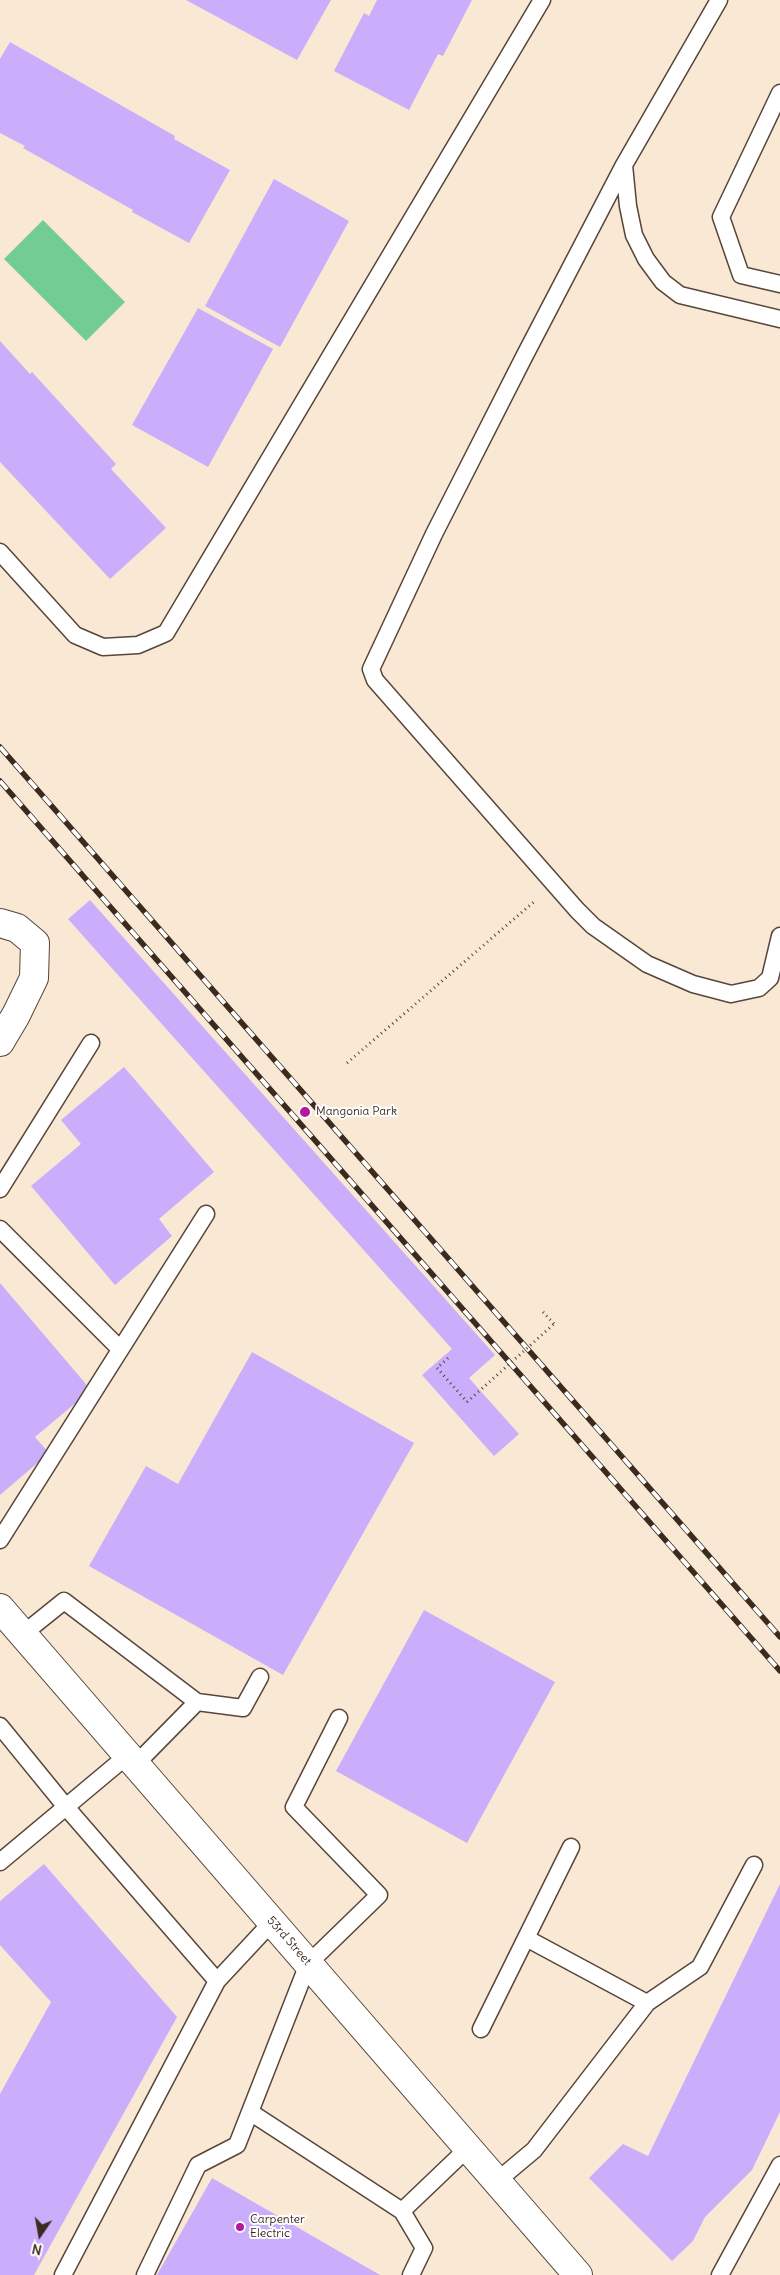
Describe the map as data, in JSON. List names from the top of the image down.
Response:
{
  "streets": {
    "street": ["53rd Street"]
  },
  "places": ["Mangonia Park", "Carpenter Electric"],
  "north": "bottom"
}
